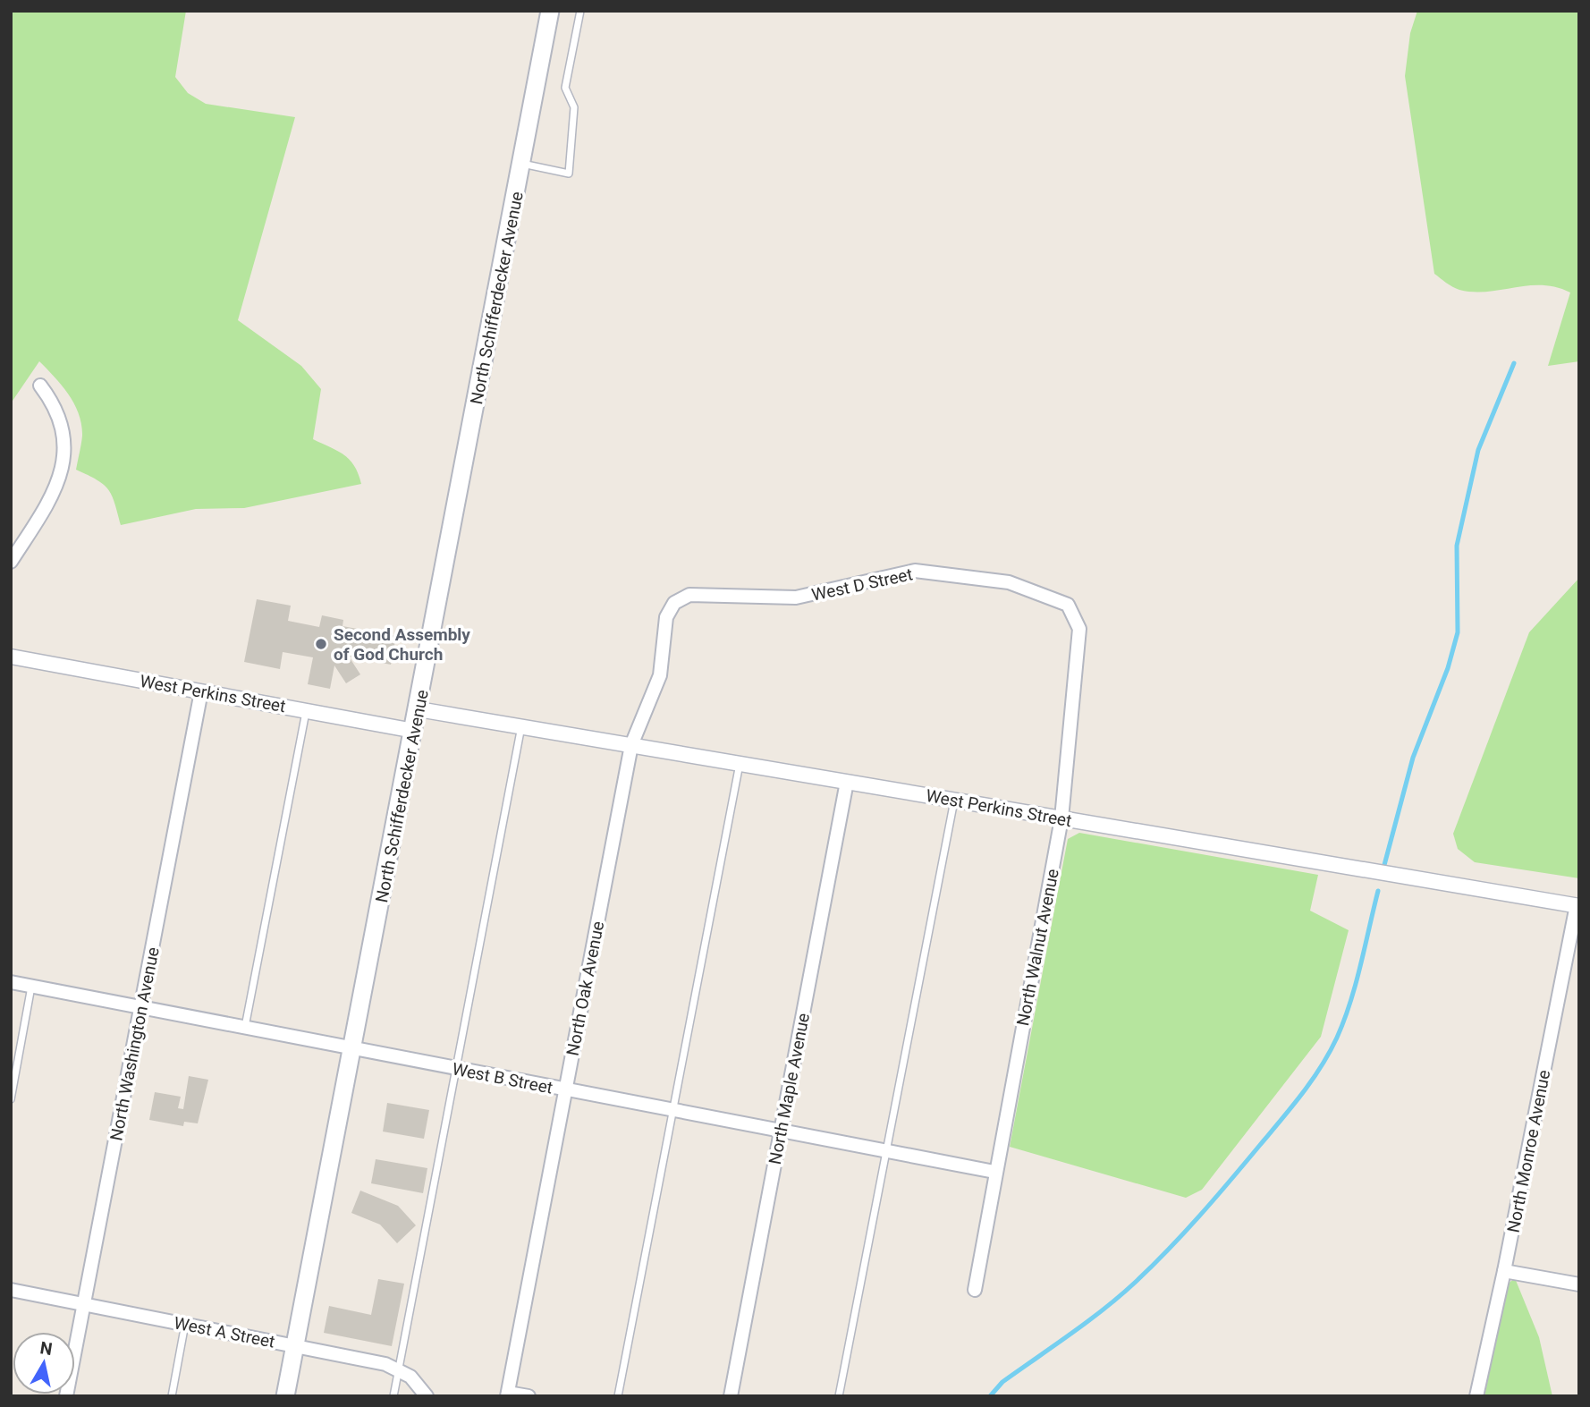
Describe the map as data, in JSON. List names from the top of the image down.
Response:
{
  "streets": {
    "main road": ["North Schifferdecker Avenue"],
    "street": [
      "West D Street",
      "West Perkins Street",
      "North Walnut Avenue",
      "North Oak Avenue",
      "North Washington Avenue",
      "West B Street",
      "North Maple Avenue",
      "North Monroe Avenue",
      "West A Street"
    ]
  },
  "crossings": [
    ["North Schifferdecker Avenue", "West Perkins Street"],
    ["North Schifferdecker Avenue", "West B Street"],
    ["North Schifferdecker Avenue", "West A Street"],
    ["West D Street", "North Walnut Avenue"],
    ["West D Street", "North Oak Avenue"],
    ["West Perkins Street", "North Walnut Avenue"],
    ["West Perkins Street", "North Oak Avenue"],
    ["West Perkins Street", "North Washington Avenue"],
    ["West Perkins Street", "North Maple Avenue"],
    ["West Perkins Street", "North Monroe Avenue"],
    ["North Walnut Avenue", "West B Street"],
    ["North Oak Avenue", "West B Street"],
    ["North Washington Avenue", "West B Street"],
    ["North Washington Avenue", "West A Street"],
    ["West B Street", "North Maple Avenue"]
  ],
  "places": ["Second Assembly of God Church"],
  "north": "top"
}
